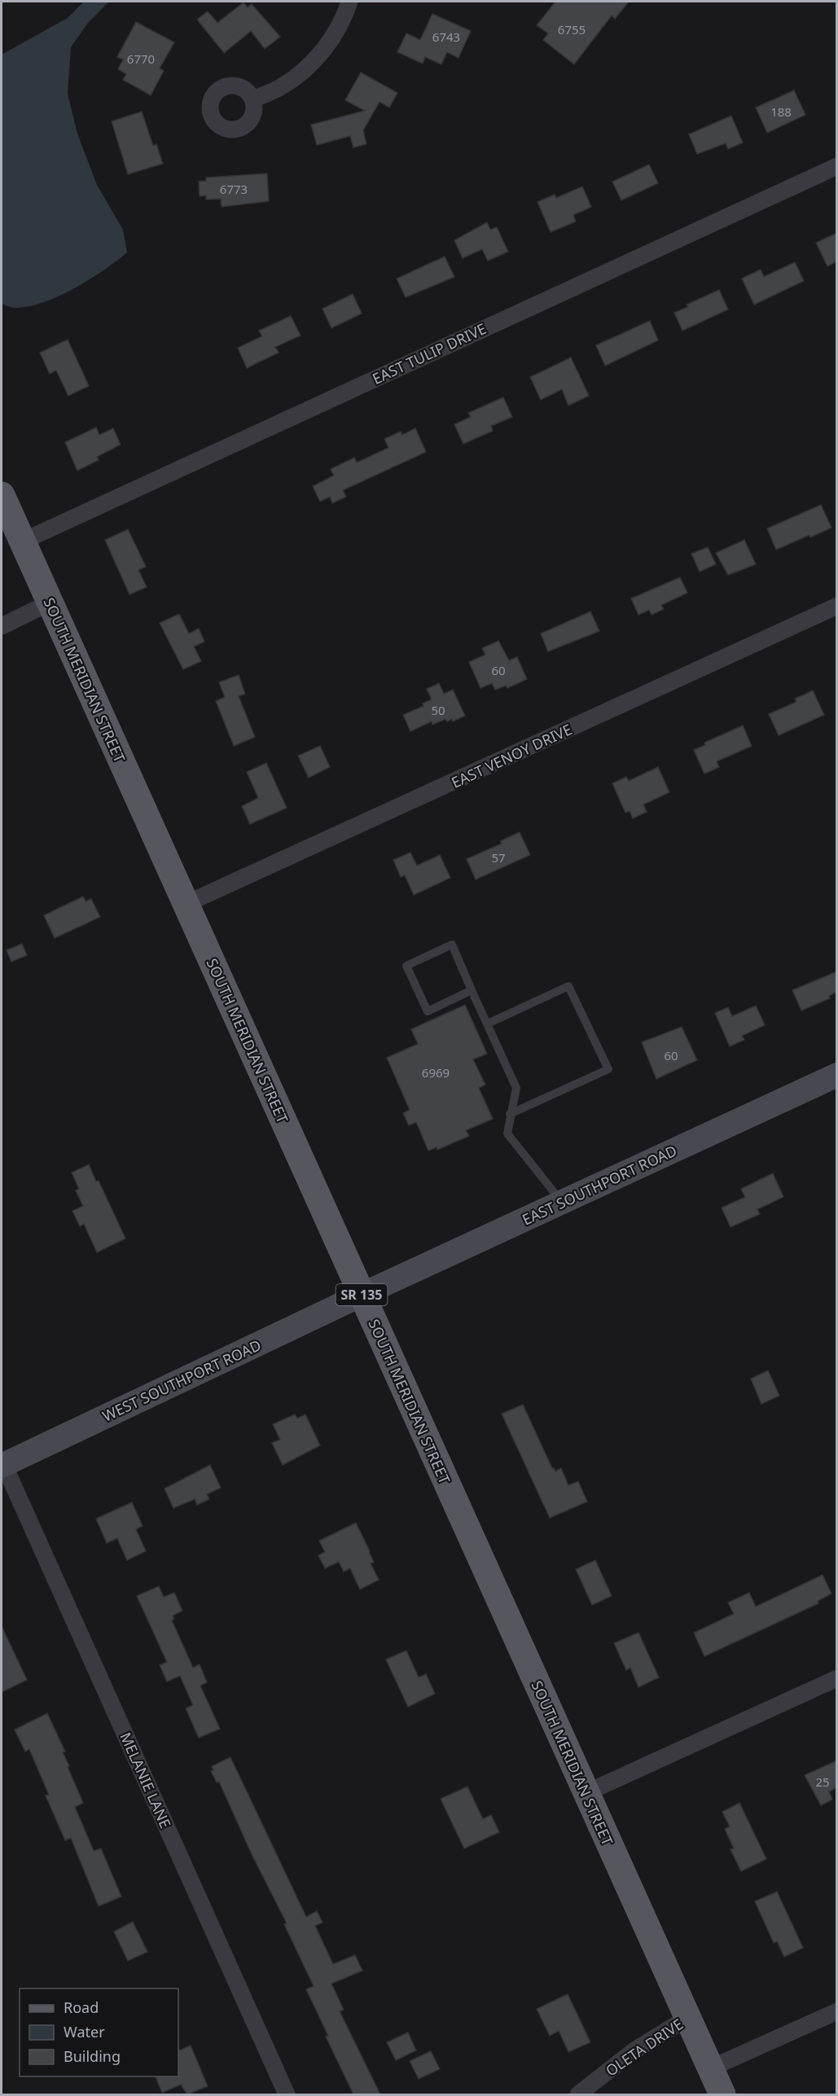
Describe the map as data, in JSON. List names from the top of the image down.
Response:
{
  "streets": {
    "main road": [
      "SOUTH MERIDIAN STREET",
      "EAST SOUTHPORT ROAD",
      "SR 135",
      "WEST SOUTHPORT ROAD"
    ],
    "street": [
      "EAST TULIP DRIVE",
      "EAST VENOY DRIVE",
      "MELANIE LANE",
      "OLETA DRIVE"
    ]
  },
  "crossings": [
    ["EAST TULIP DRIVE", "SOUTH MERIDIAN STREET"],
    ["SOUTH MERIDIAN STREET", "EAST VENOY DRIVE"],
    ["SOUTH MERIDIAN STREET", "EAST SOUTHPORT ROAD"],
    ["SOUTH MERIDIAN STREET", "WEST SOUTHPORT ROAD"],
    ["SOUTH MERIDIAN STREET", "OLETA DRIVE"],
    ["EAST SOUTHPORT ROAD", "WEST SOUTHPORT ROAD"],
    ["WEST SOUTHPORT ROAD", "MELANIE LANE"]
  ],
  "house_numbers": [
    "6755",
    "6743",
    "6770",
    "188",
    "6773",
    "60",
    "50",
    "57",
    "60",
    "6969",
    "25"
  ],
  "legend": ["Road", "Water", "Building"]
}
